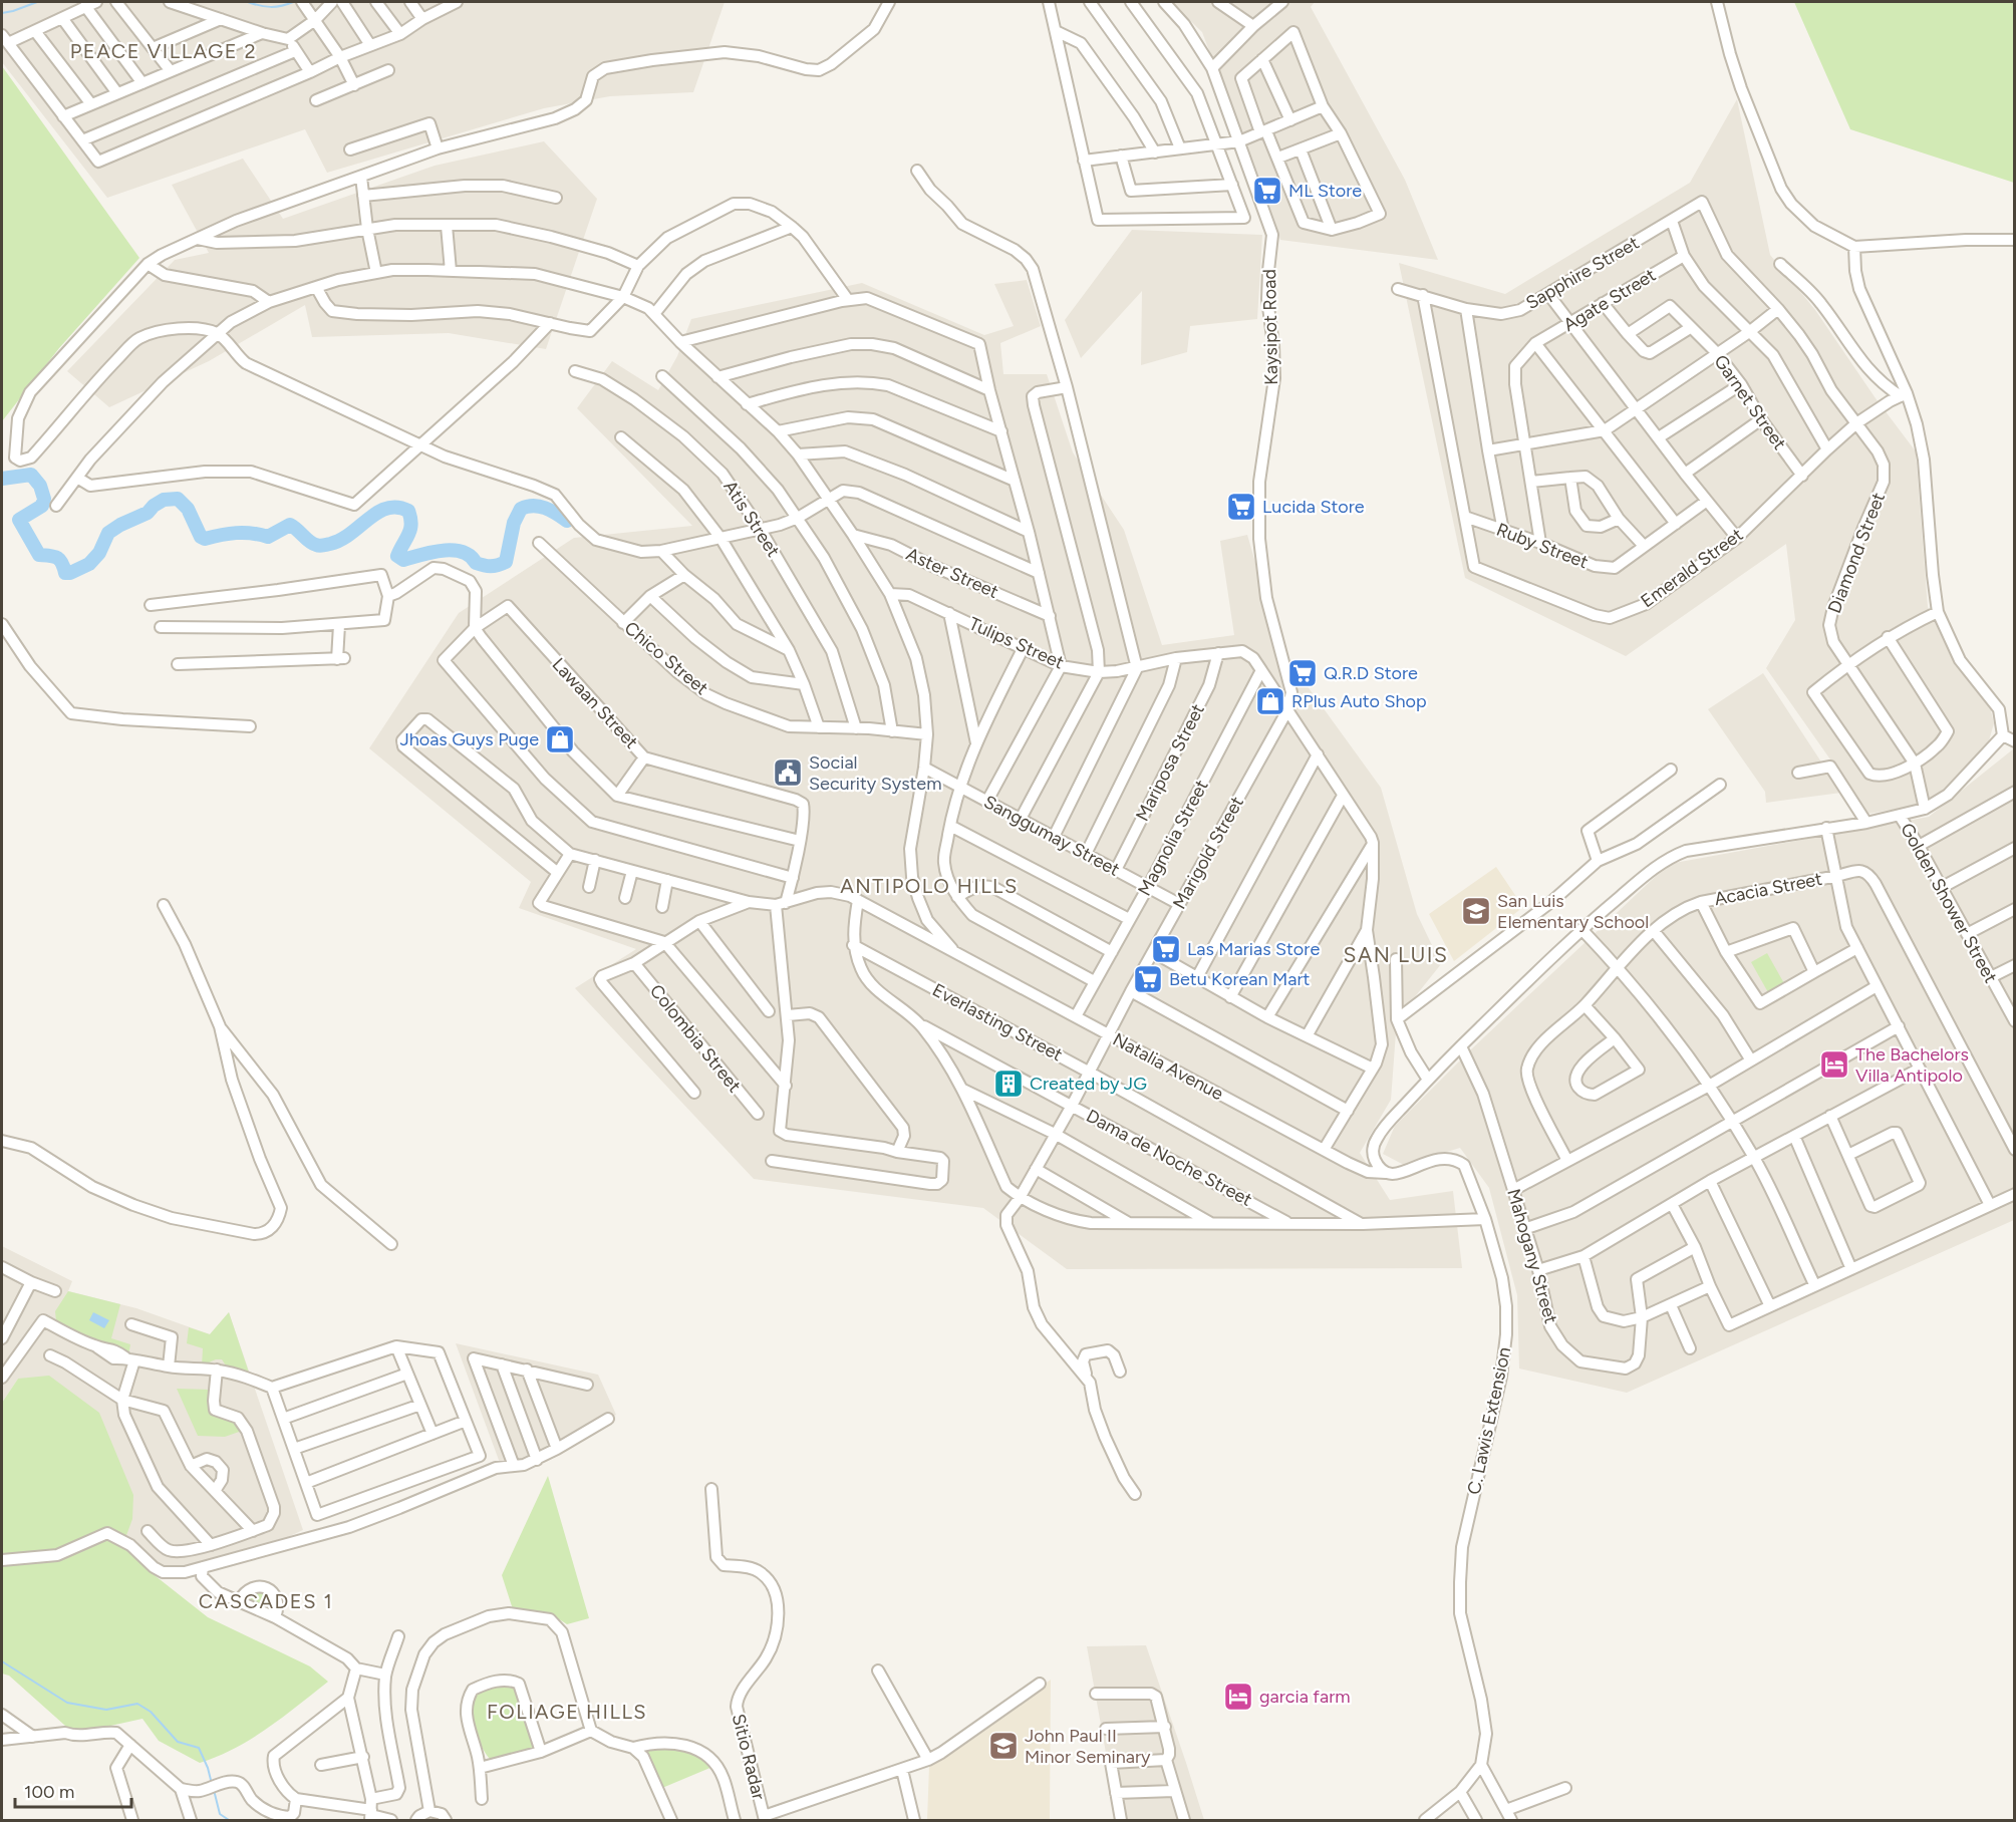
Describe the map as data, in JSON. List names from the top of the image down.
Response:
{
  "streets": {
    "street": [
      "Sapphire Street",
      "Agate Street",
      "Kaysipot Road",
      "Garnet Street",
      "Atis Street",
      "Ruby Street",
      "Diamond Street",
      "Emerald Street",
      "Aster Street",
      "Tulips Street",
      "Chico Street",
      "Lawaan Street",
      "Mariposa Street",
      "Sanggumay Street",
      "Magnolia Street",
      "Marigold Street",
      "Acacia Street",
      "Golden Shower Street",
      "Everlasting Street",
      "Colombia Street",
      "Natalia Avenue",
      "Dama de Noche Street",
      "Mahogany Street",
      "C. Lawis Extension",
      "Sitio Radar"
    ]
  },
  "crossings": [
    ["Sapphire Street", "Diamond Street"],
    ["Sapphire Street", "Emerald Street"],
    ["Agate Street", "Ruby Street"],
    ["Kaysipot Road", "Marigold Street"],
    ["Garnet Street", "Emerald Street"],
    ["Atis Street", "Chico Street"],
    ["Ruby Street", "Emerald Street"],
    ["Diamond Street", "Emerald Street"],
    ["Tulips Street", "Mariposa Street"],
    ["Tulips Street", "Magnolia Street"],
    ["Mariposa Street", "Sanggumay Street"],
    ["Sanggumay Street", "Magnolia Street"],
    ["Sanggumay Street", "Marigold Street"],
    ["Magnolia Street", "Natalia Avenue"],
    ["Marigold Street", "Everlasting Street"],
    ["Marigold Street", "Natalia Avenue"],
    ["Marigold Street", "Dama de Noche Street"],
    ["Natalia Avenue", "C. Lawis Extension"]
  ],
  "districts": [
    "PEACE VILLAGE 2",
    "ANTIPOLO HILLS",
    "SAN LUIS",
    "CASCADES 1",
    "FOLIAGE HILLS"
  ],
  "places": {
    "supermarket": [
      "ML Store",
      "Lucida Store",
      "Q.R.D Store",
      "Las Marias Store",
      "Betu Korean Mart"
    ],
    "shop": ["RPlus Auto Shop", "Jhoas Guys Puge"],
    "public building": ["Social Security System"],
    "school or university": ["San Luis Elementary School", "John Paul II Minor Seminary"],
    "hotel": ["The Bachelors Villa Antipolo", "garcia farm"],
    "building": ["Created by JG"]
  },
  "scale_bar": "100 m"
}
